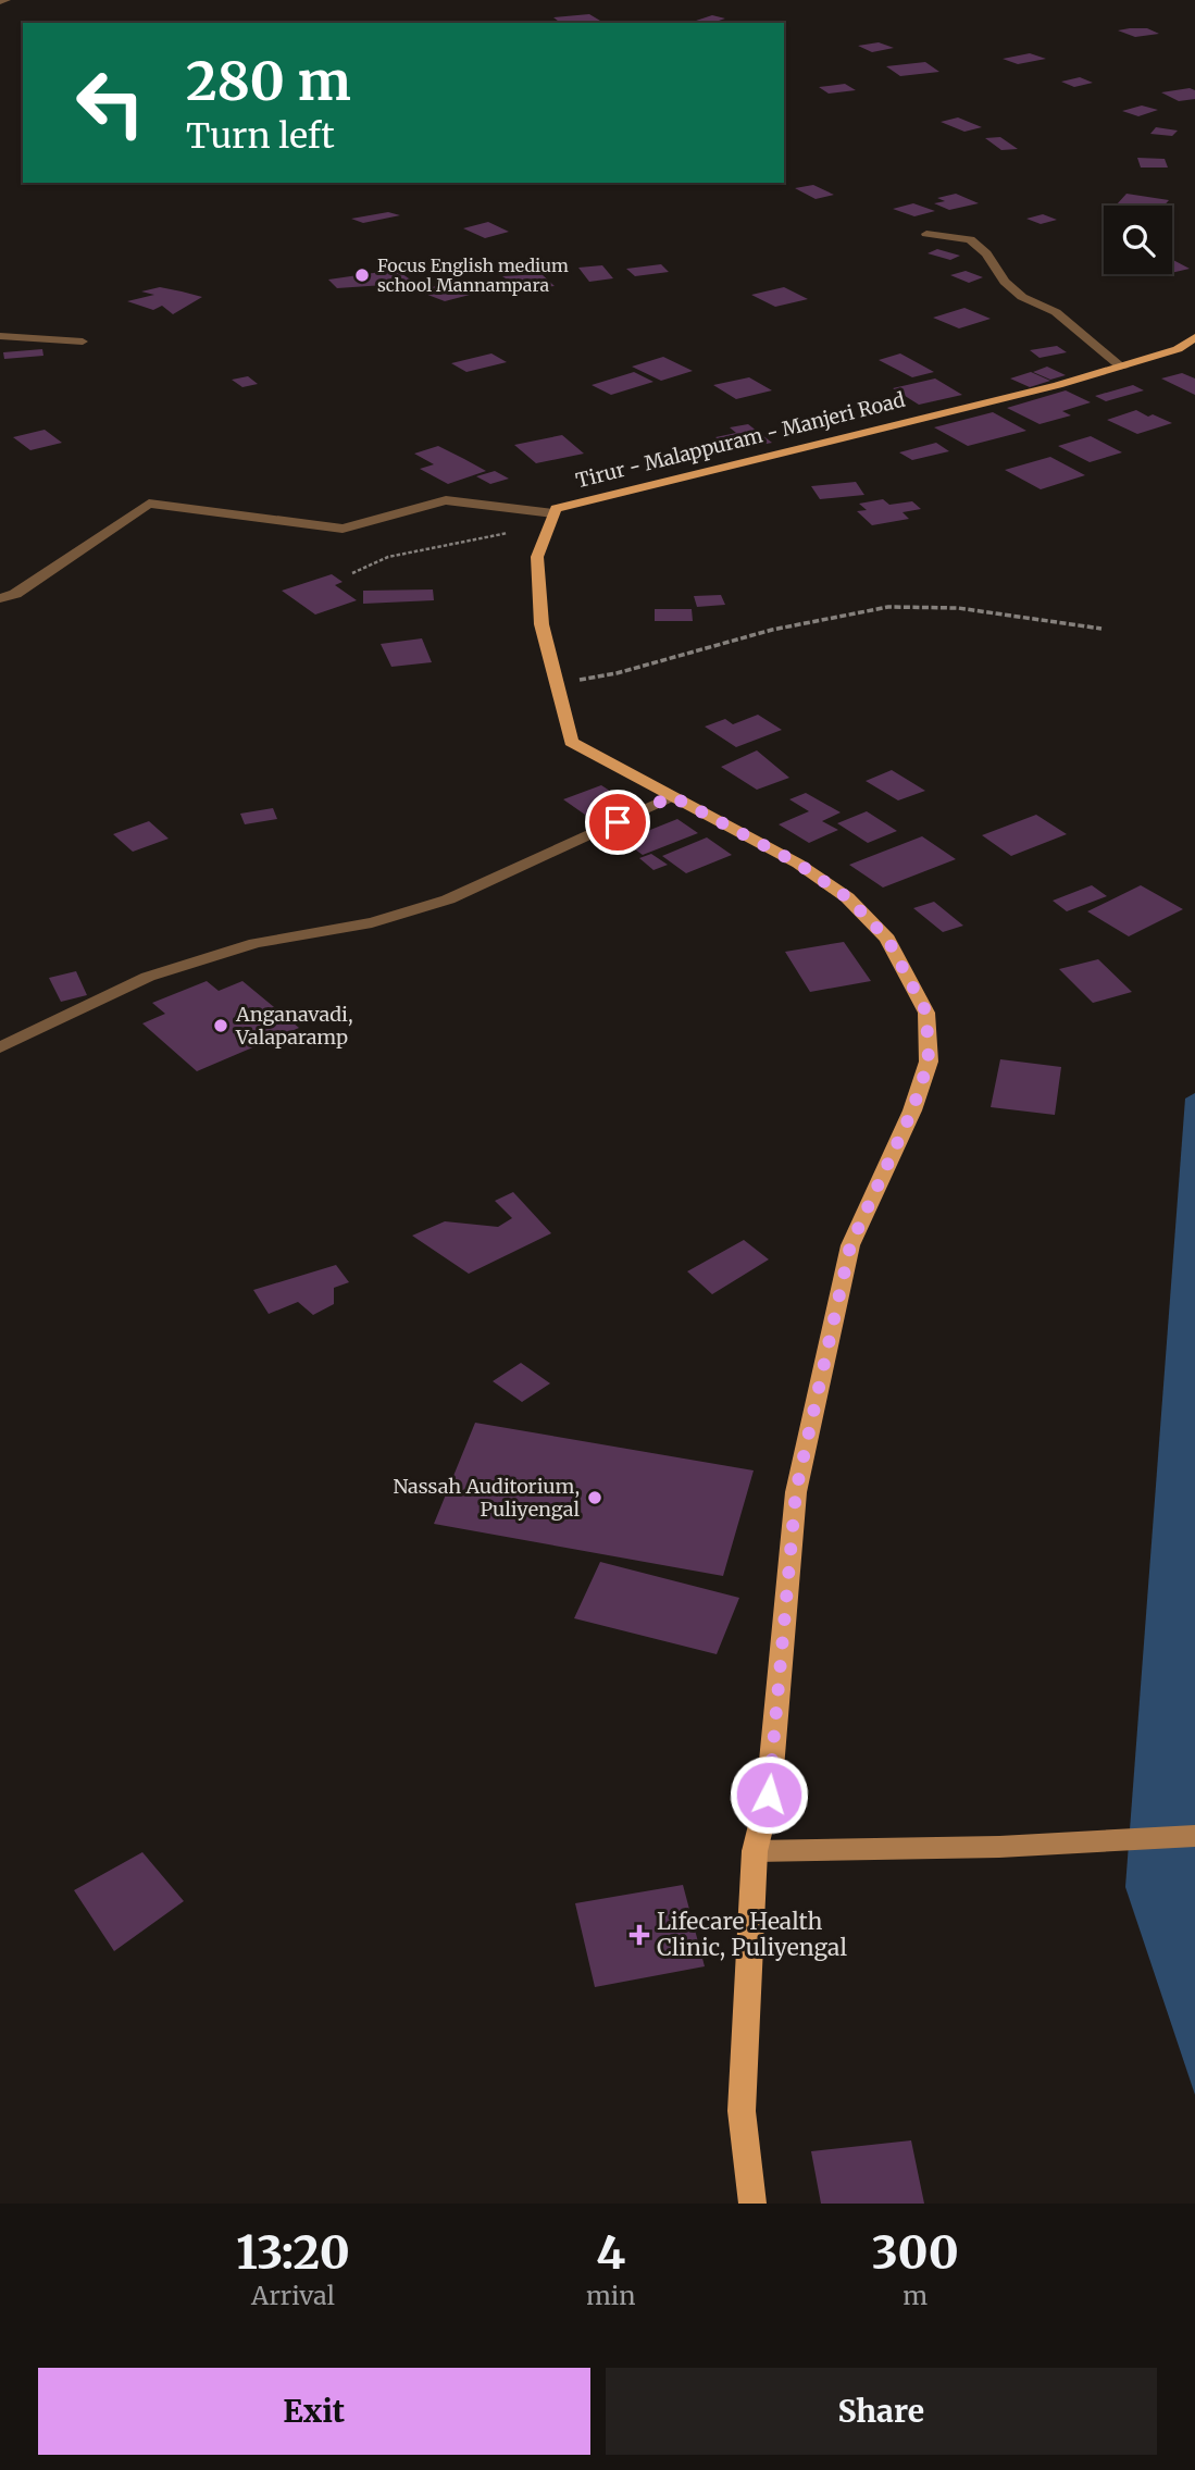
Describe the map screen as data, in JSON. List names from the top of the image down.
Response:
{
  "streets": {
    "main road": ["Tirur - Malappuram - Manjeri Road"]
  },
  "places": {
    "other": ["Focus English medium school Mannampara", "Anganavadi, Valaparamp", "Nassah Auditorium, Puliyengal"],
    "health": ["Lifecare Health Clinic, Puliyengal"]
  },
  "page": {
    "turn": ["280 m", "Turn left"],
    "eta": [
      "13:20",
      "Arrival",
      "4",
      "min",
      "300",
      "m"
    ],
    "buttons": ["Exit", "Share"]
  }
}
